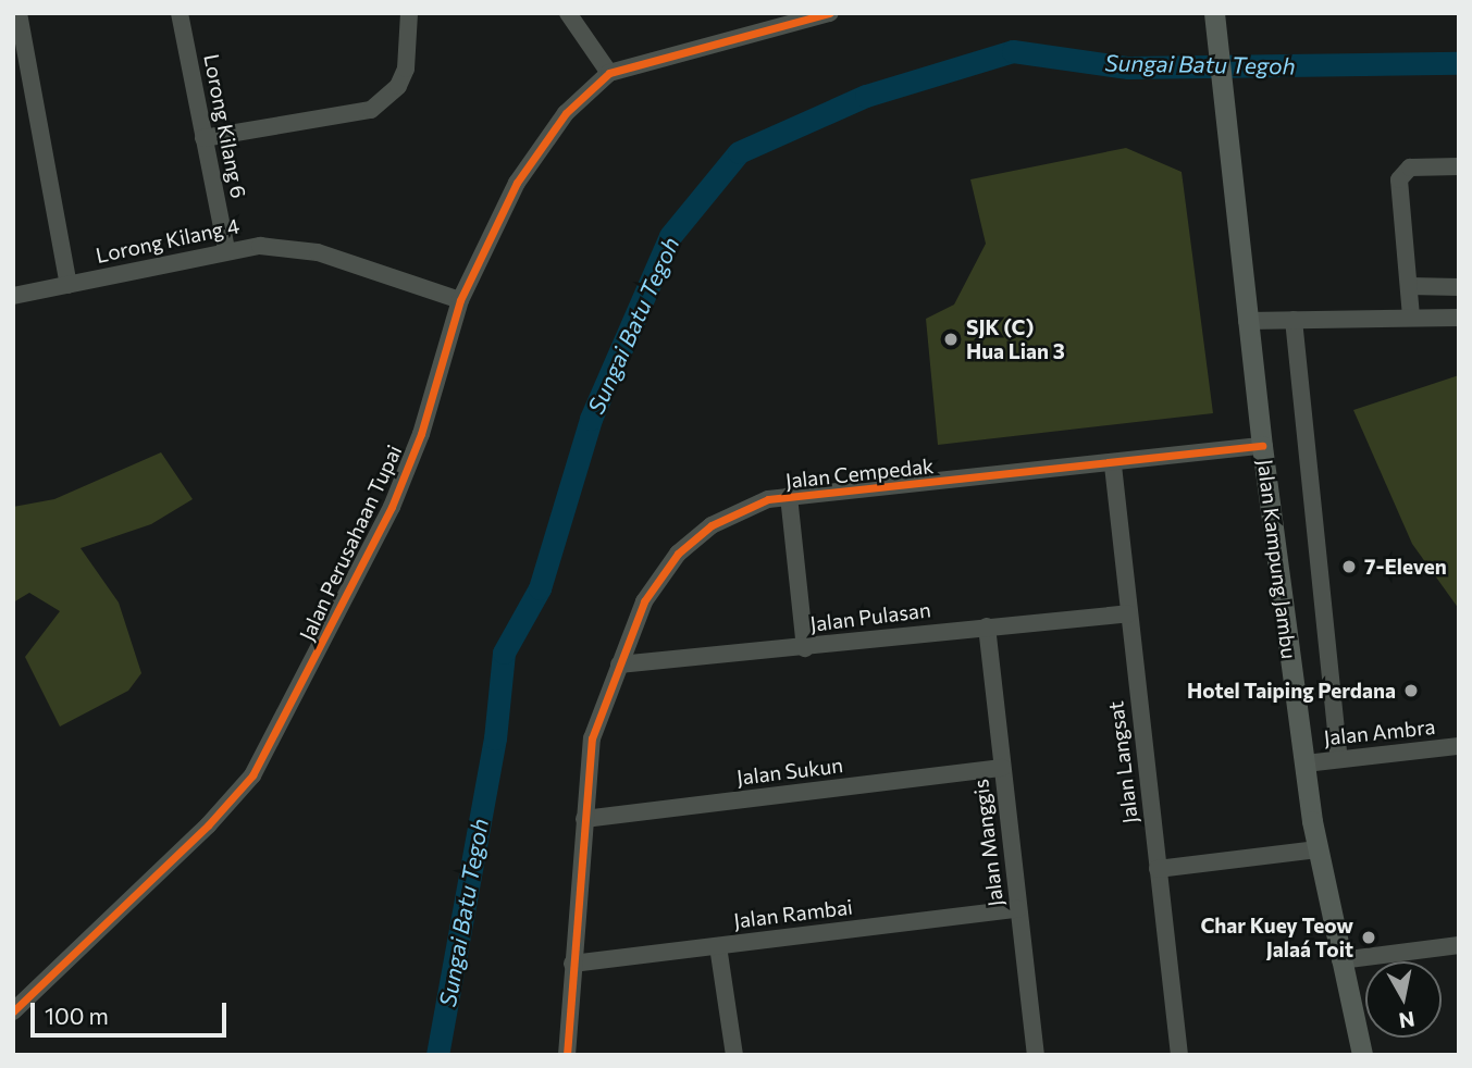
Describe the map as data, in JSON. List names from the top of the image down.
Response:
{
  "streets": {
    "main road": ["Jalan Kampung Jambu"],
    "street": [
      "Lorong Kilang 6",
      "Lorong Kilang 4",
      "Jalan Cempedak",
      "Jalan Perusahaan Tupai",
      "Jalan Pulasan",
      "Jalan Ambra",
      "Jalan Langsat",
      "Jalan Sukun",
      "Jalan Manggis",
      "Jalan Rambai"
    ]
  },
  "crossings": [
    ["Lorong Kilang 6", "Lorong Kilang 4"],
    ["Lorong Kilang 4", "Jalan Perusahaan Tupai"],
    ["Jalan Cempedak", "Jalan Kampung Jambu"],
    ["Jalan Cempedak", "Jalan Pulasan"],
    ["Jalan Cempedak", "Jalan Langsat"],
    ["Jalan Cempedak", "Jalan Sukun"],
    ["Jalan Cempedak", "Jalan Rambai"],
    ["Jalan Kampung Jambu", "Jalan Ambra"],
    ["Jalan Pulasan", "Jalan Langsat"],
    ["Jalan Pulasan", "Jalan Manggis"],
    ["Jalan Sukun", "Jalan Manggis"],
    ["Jalan Manggis", "Jalan Rambai"]
  ],
  "water": ["Sungai Batu Tegoh"],
  "places": [
    "SJK (C) Hua Lian 3",
    "7-Eleven",
    "Hotel Taiping Perdana",
    "Char Kuey Teow Jalaá Toit"
  ],
  "scale_bar": "100 m",
  "north": "bottom"
}
